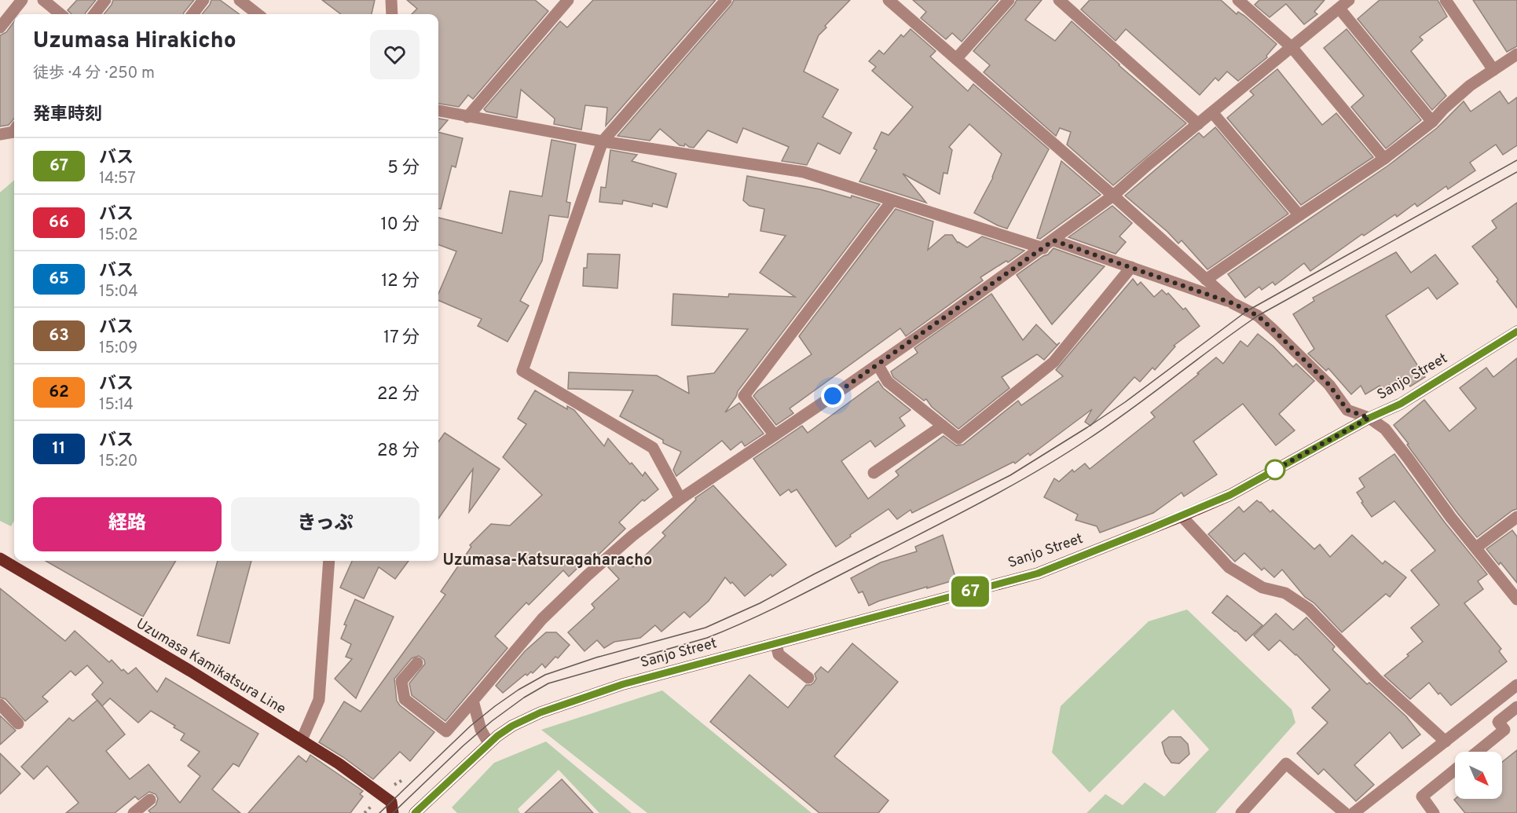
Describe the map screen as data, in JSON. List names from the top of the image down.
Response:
{
  "streets": {
    "main road": ["Sanjo Street", "Uzumasa Kamikatsura Line"]
  },
  "districts": ["Uzumasa-Katsuragaharacho"],
  "lines": ["bus line 67"],
  "north": "bottom right",
  "page": {
    "on_map": "67",
    "heading": [
      ["Uzumasa Hirakicho", "徒歩 · 4 分 · 250 m"],
      "発車時刻"
    ],
    "list": [
      {
        "mark": "67",
        "name": "バス",
        "note": "14:57",
        "value": "5 分"
      },
      {
        "mark": "66",
        "name": "バス",
        "note": "15:02",
        "value": "10 分"
      },
      {
        "mark": "65",
        "name": "バス",
        "note": "15:04",
        "value": "12 分"
      },
      {
        "mark": "63",
        "name": "バス",
        "note": "15:09",
        "value": "17 分"
      },
      {
        "mark": "62",
        "name": "バス",
        "note": "15:14",
        "value": "22 分"
      },
      {
        "mark": "11",
        "name": "バス",
        "note": "15:20",
        "value": "28 分"
      }
    ],
    "buttons": ["経路", "きっぷ"]
  }
}
